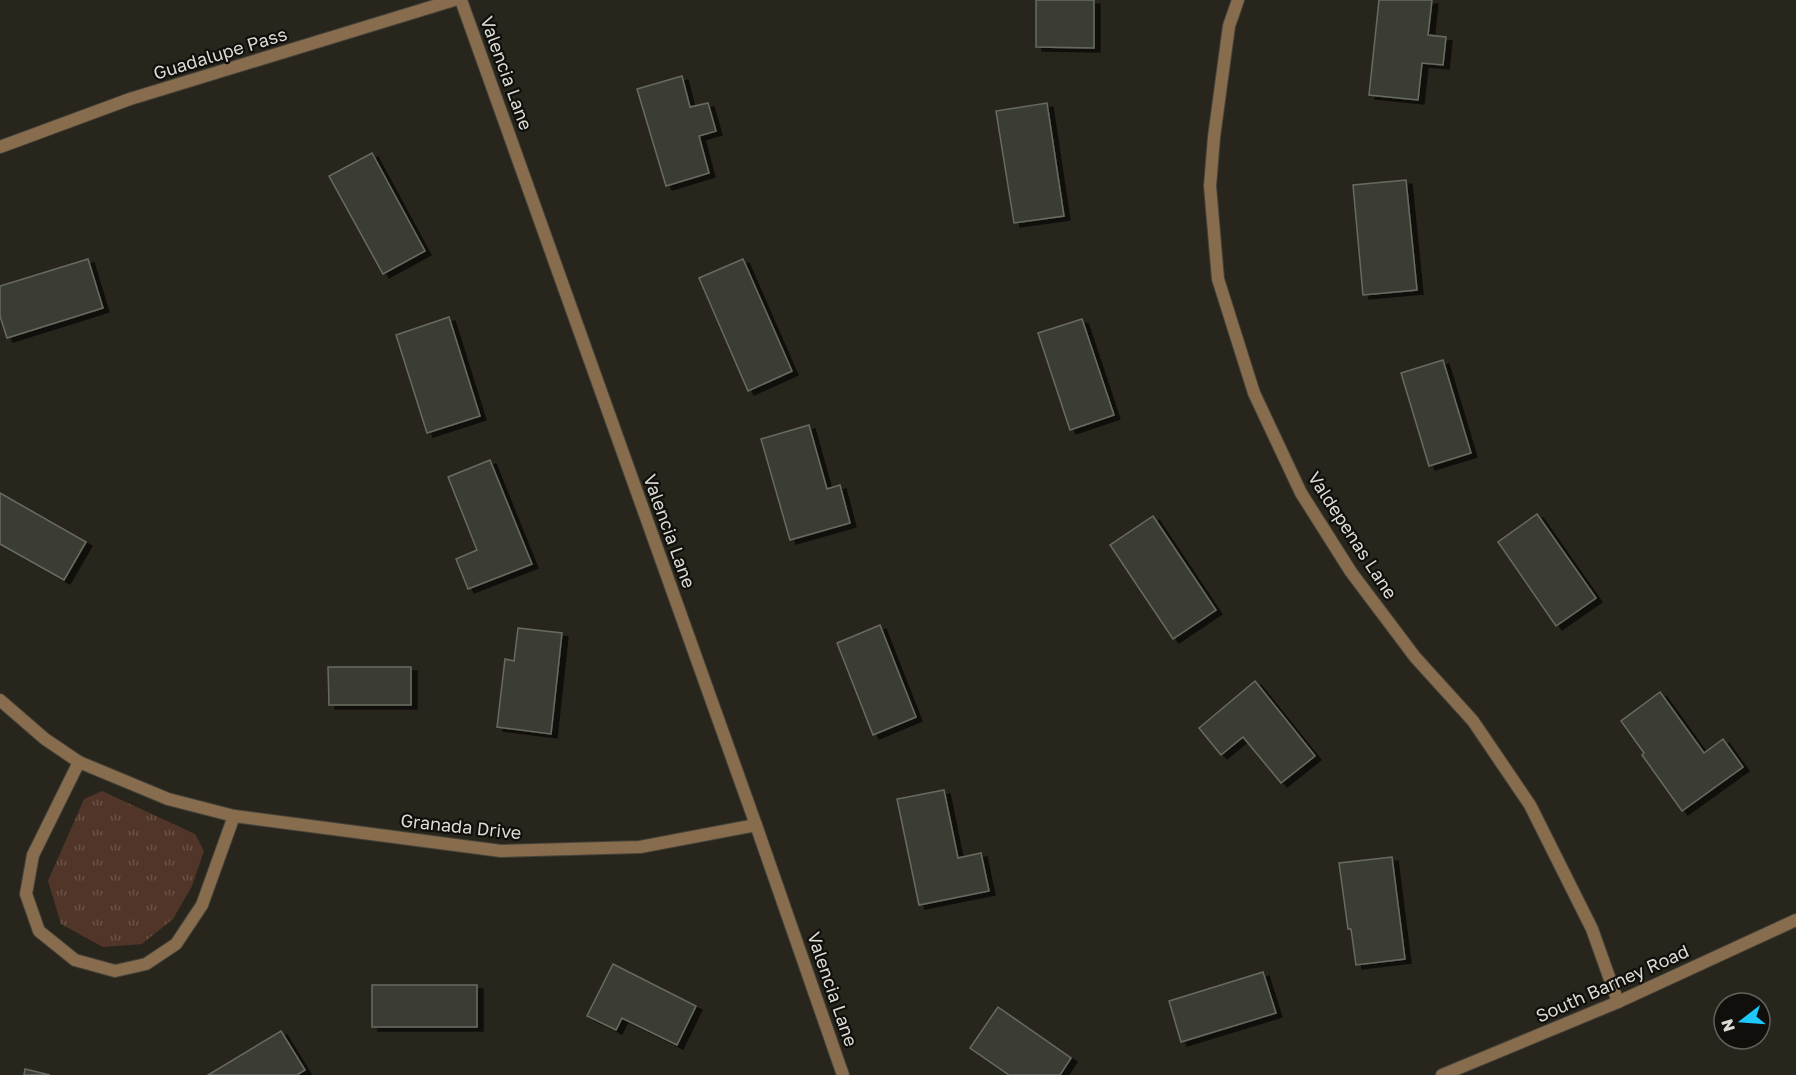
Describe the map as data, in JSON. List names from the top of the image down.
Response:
{
  "streets": {
    "street": [
      "Guadalupe Pass",
      "Valencia Lane",
      "Valdepenas Lane",
      "Granada Drive",
      "South Barney Road"
    ]
  },
  "crossings": [
    ["Valencia Lane", "Granada Drive"],
    ["Valdepenas Lane", "South Barney Road"]
  ],
  "north": "left"
}
